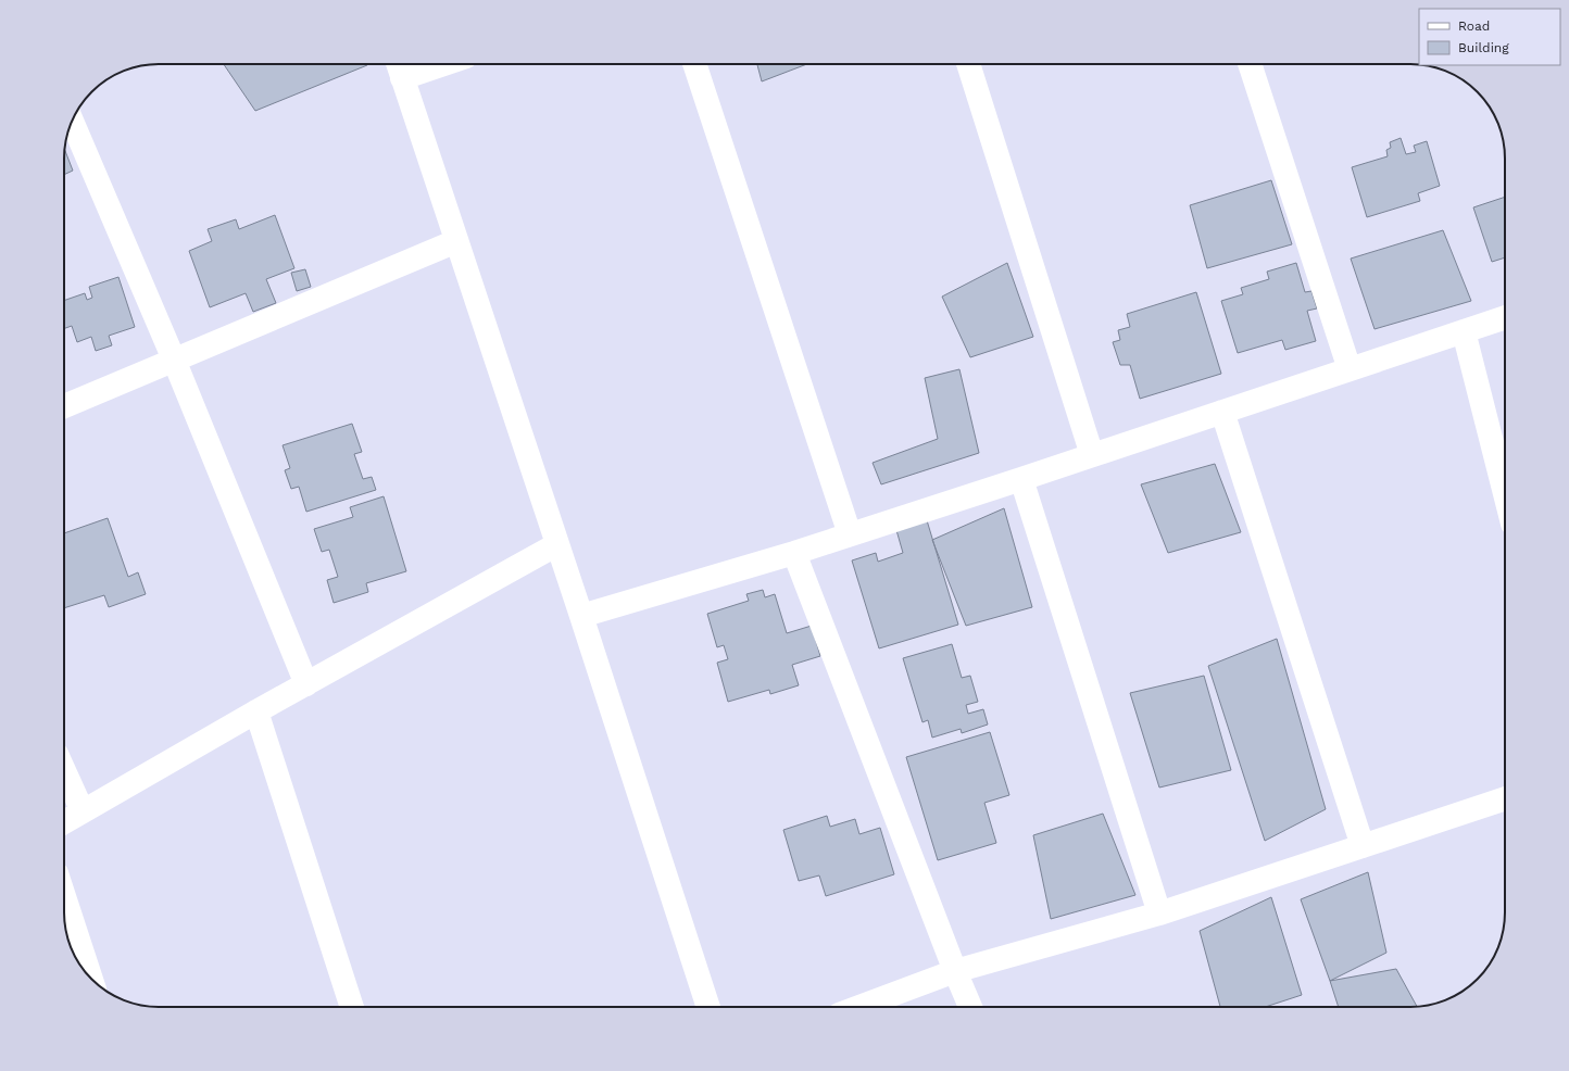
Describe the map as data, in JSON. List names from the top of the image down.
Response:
{
  "legend": ["Road", "Building"]
}
